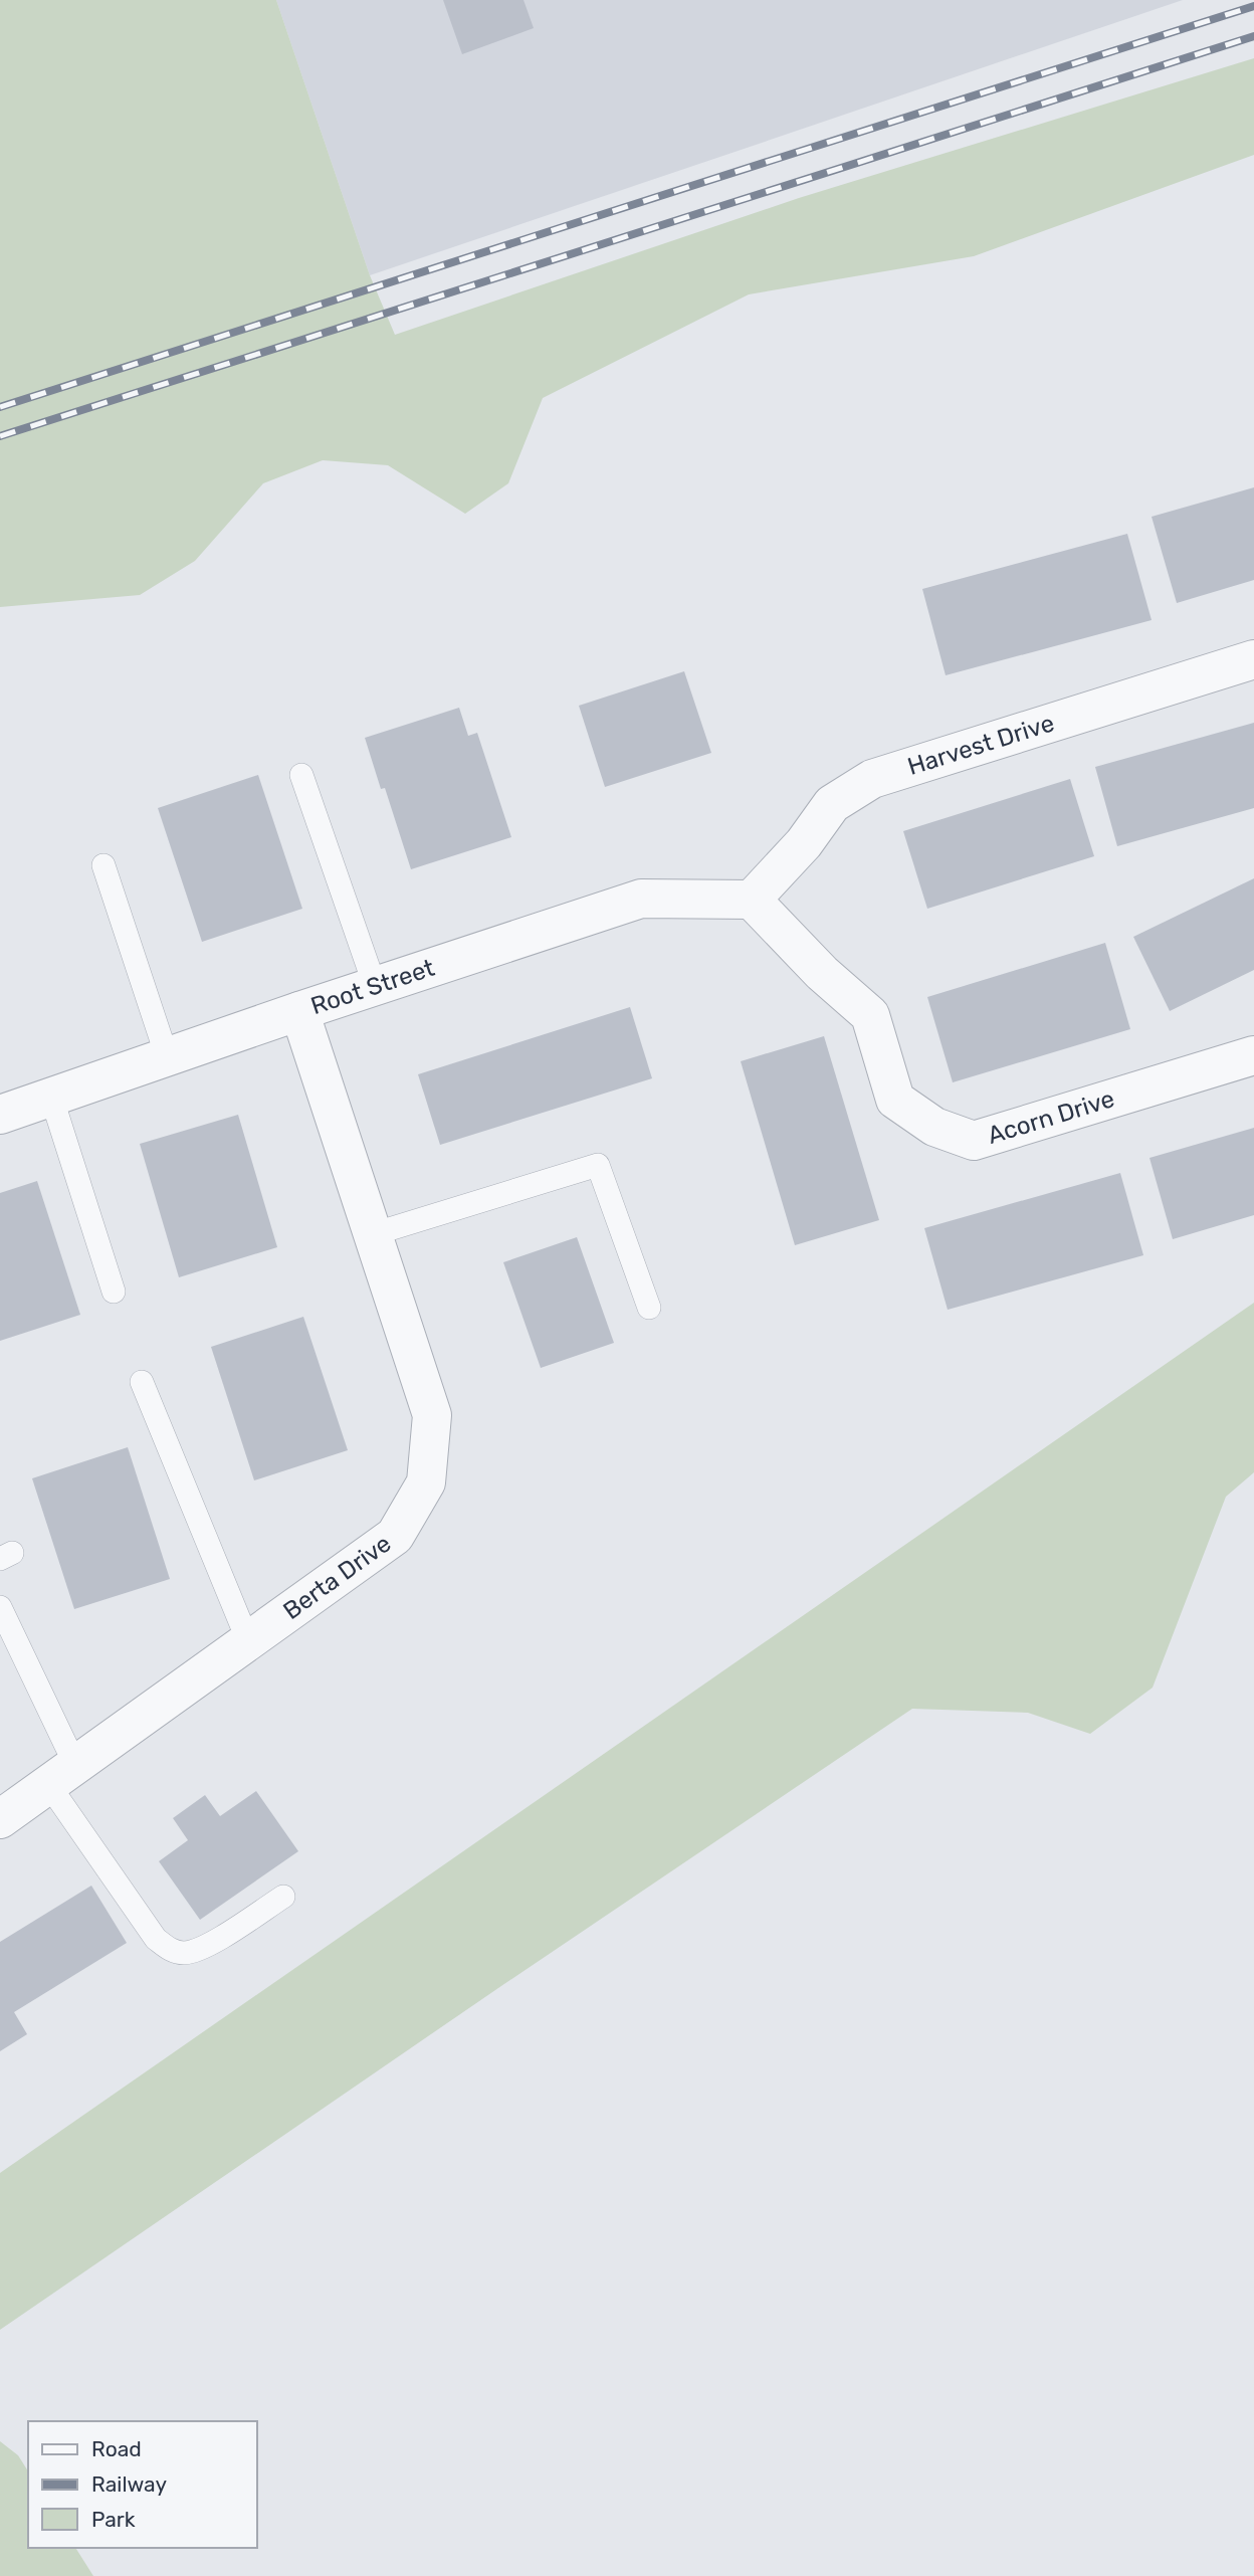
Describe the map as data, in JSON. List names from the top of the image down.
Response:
{
  "streets": {
    "street": [
      "Harvest Drive",
      "Root Street",
      "Acorn Drive",
      "Berta Drive"
    ]
  },
  "crossings": [
    ["Harvest Drive", "Root Street"],
    ["Harvest Drive", "Acorn Drive"],
    ["Root Street", "Acorn Drive"],
    ["Root Street", "Berta Drive"]
  ],
  "legend": ["Road", "Railway", "Park"]
}
